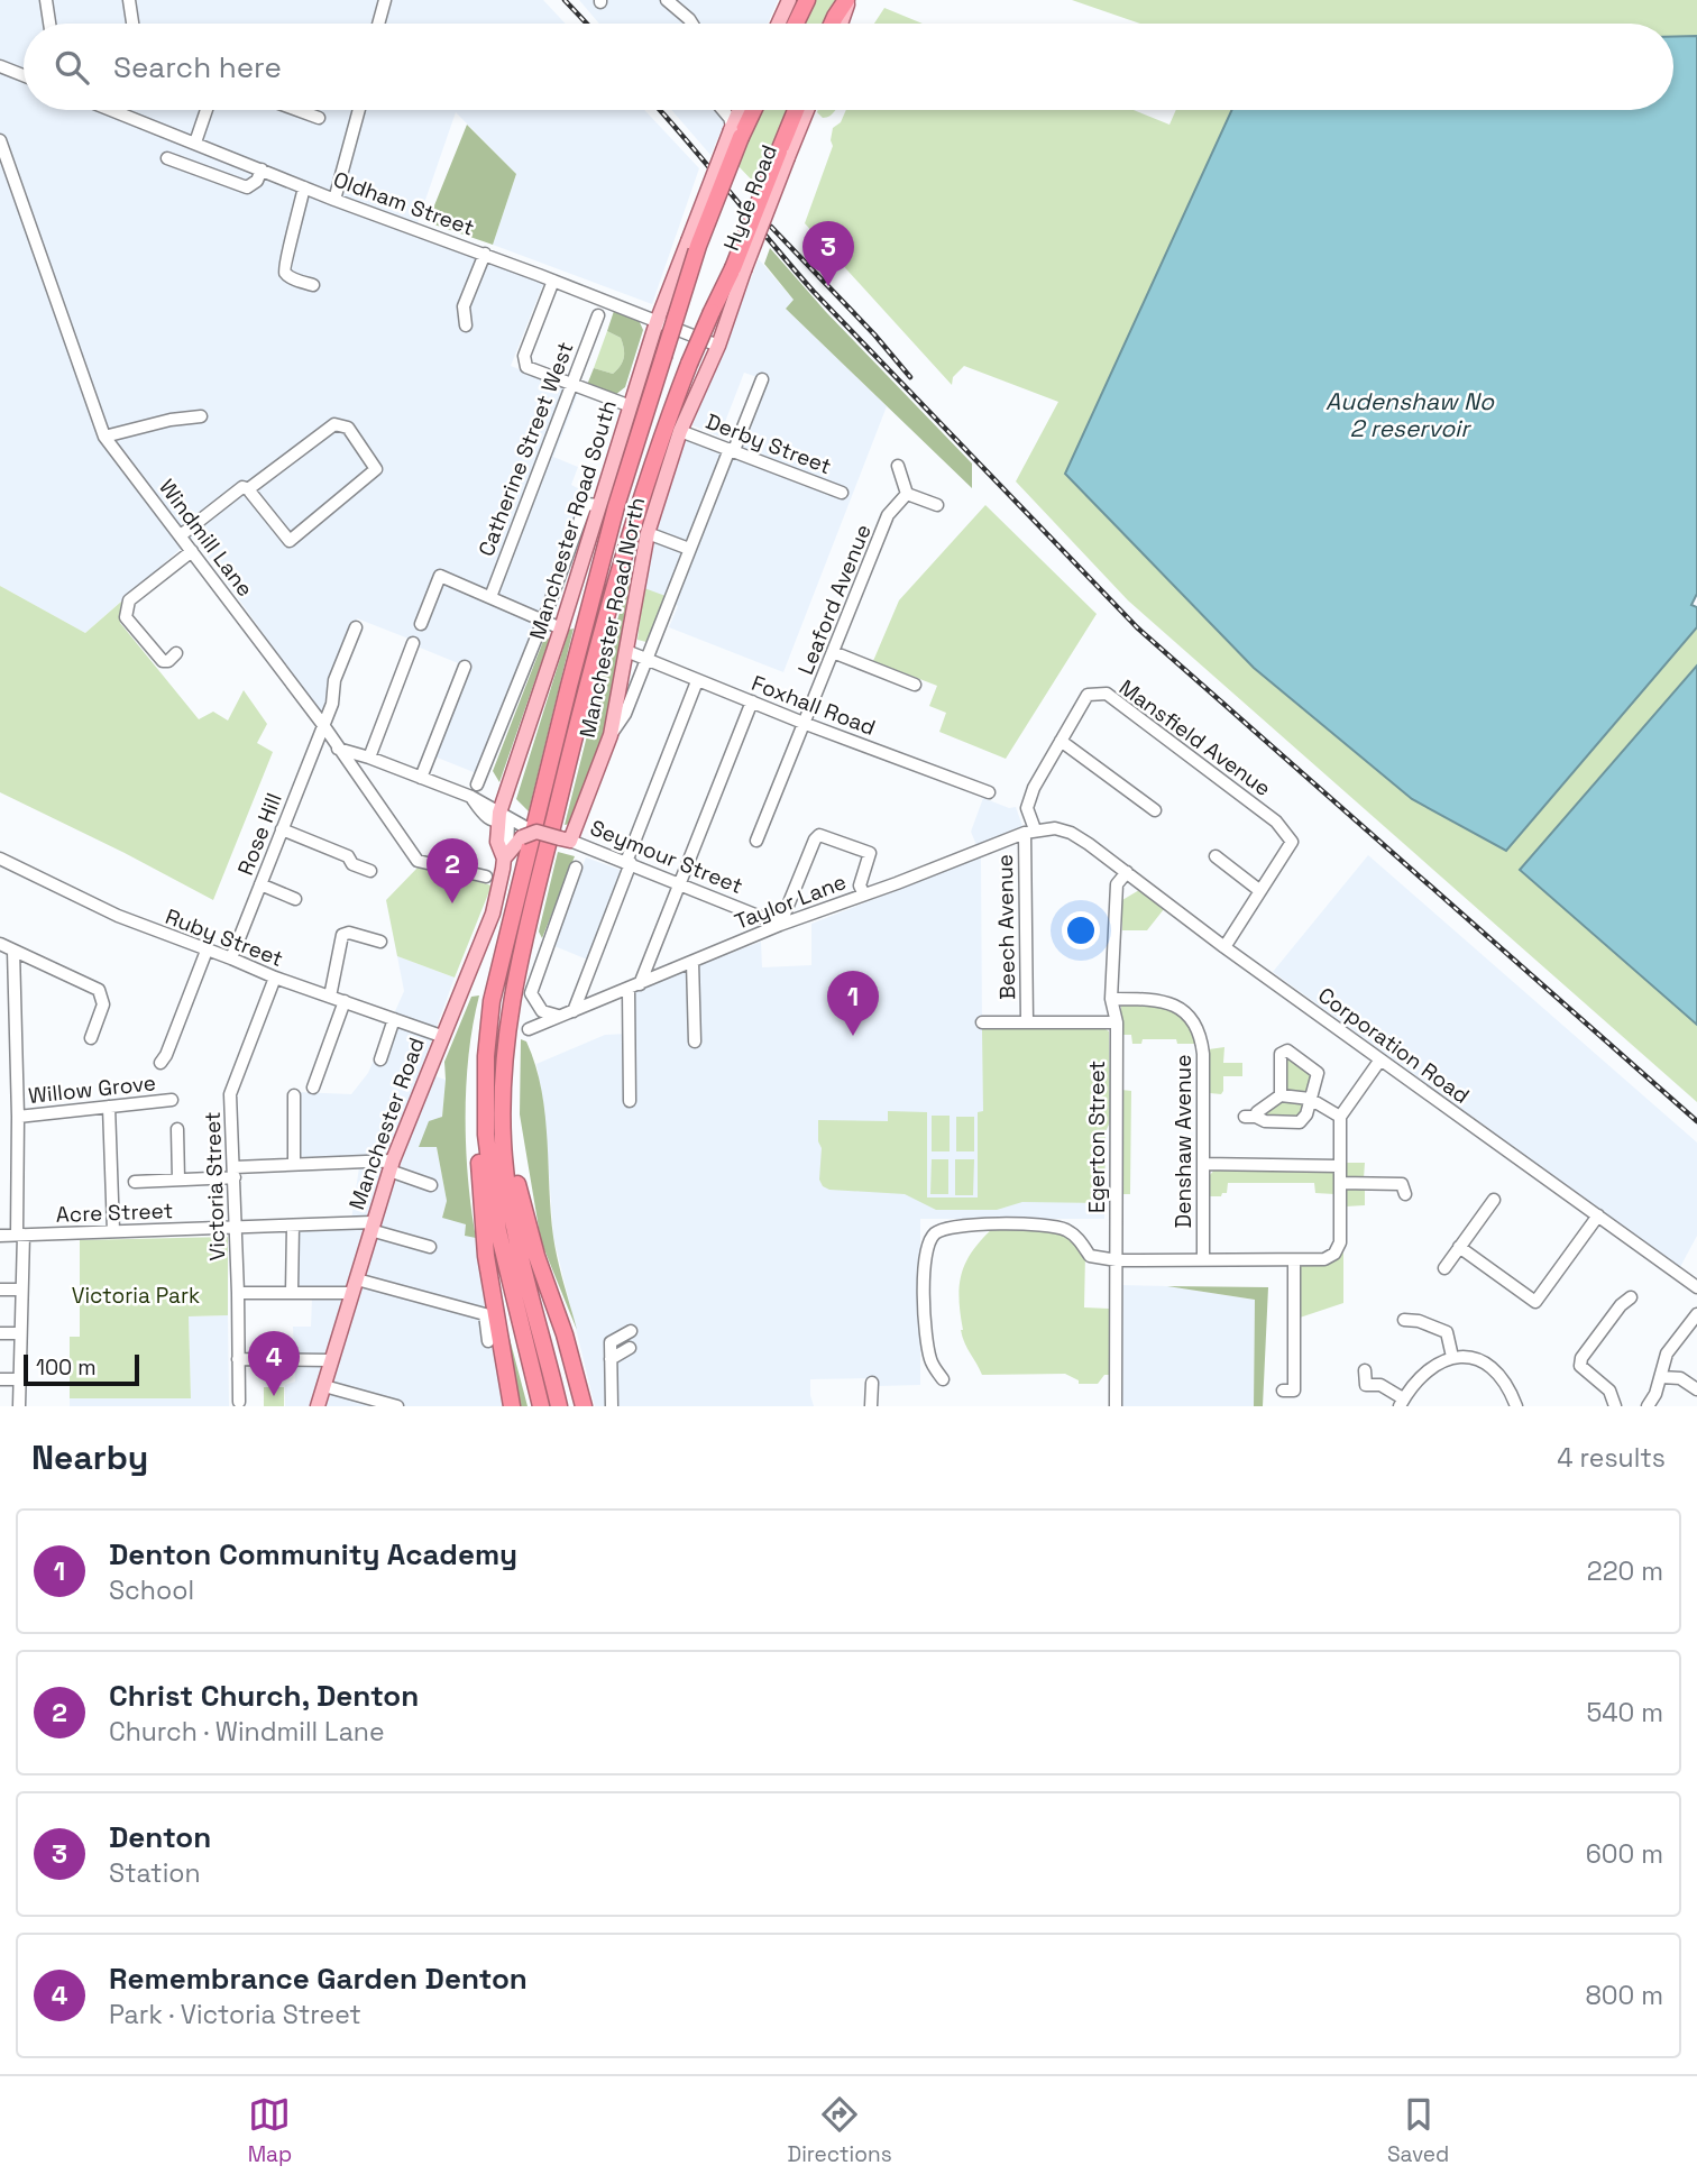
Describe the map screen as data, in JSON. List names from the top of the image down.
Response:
{
  "streets": {
    "main road": [
      "Hyde Road",
      "Manchester Road South",
      "Manchester Road North",
      "Seymour Street",
      "Manchester Road"
    ],
    "street": [
      "Oldham Street",
      "Derby Street",
      "Catherine Street West",
      "Windmill Lane",
      "Leaford Avenue",
      "Foxhall Road",
      "Mansfield Avenue",
      "Rose Hill",
      "Taylor Lane",
      "Beech Avenue",
      "Ruby Street",
      "Corporation Road",
      "Willow Grove",
      "Egerton Street",
      "Denshaw Avenue",
      "Victoria Street",
      "Acre Street"
    ]
  },
  "crossings": [
    ["Hyde Road", "Manchester Road South"],
    ["Hyde Road", "Manchester Road North"],
    ["Oldham Street", "Manchester Road South"],
    ["Oldham Street", "Manchester Road North"],
    ["Derby Street", "Manchester Road North"],
    ["Manchester Road South", "Seymour Street"],
    ["Manchester Road South", "Manchester Road"],
    ["Windmill Lane", "Rose Hill"],
    ["Windmill Lane", "Seymour Street"],
    ["Leaford Avenue", "Foxhall Road"],
    ["Manchester Road North", "Foxhall Road"],
    ["Manchester Road North", "Seymour Street"],
    ["Mansfield Avenue", "Taylor Lane"],
    ["Mansfield Avenue", "Beech Avenue"],
    ["Mansfield Avenue", "Corporation Road"],
    ["Rose Hill", "Ruby Street"],
    ["Seymour Street", "Taylor Lane"],
    ["Seymour Street", "Manchester Road"],
    ["Taylor Lane", "Beech Avenue"],
    ["Taylor Lane", "Corporation Road"],
    ["Ruby Street", "Manchester Road"],
    ["Ruby Street", "Victoria Street"],
    ["Corporation Road", "Egerton Street"],
    ["Manchester Road", "Acre Street"],
    ["Egerton Street", "Denshaw Avenue"],
    ["Victoria Street", "Acre Street"]
  ],
  "water": ["Audenshaw No 2 reservoir"],
  "parks": ["Victoria Park"],
  "scale_bar": "100 m",
  "page": {
    "search": "Search here",
    "pins": [
      "3",
      "2",
      "1",
      "4"
    ],
    "scale": "100 m",
    "heading": ["Nearby", "4 results"],
    "list": [
      {
        "mark": "1",
        "name": "Denton Community Academy",
        "note": "School",
        "value": "220 m"
      },
      {
        "mark": "2",
        "name": "Christ Church, Denton",
        "note": "Church · Windmill Lane",
        "value": "540 m"
      },
      {
        "mark": "3",
        "name": "Denton",
        "note": "Station",
        "value": "600 m"
      },
      {
        "mark": "4",
        "name": "Remembrance Garden Denton",
        "note": "Park · Victoria Street",
        "value": "800 m"
      }
    ],
    "nav": ["Map", "Directions", "Saved"]
  }
}
